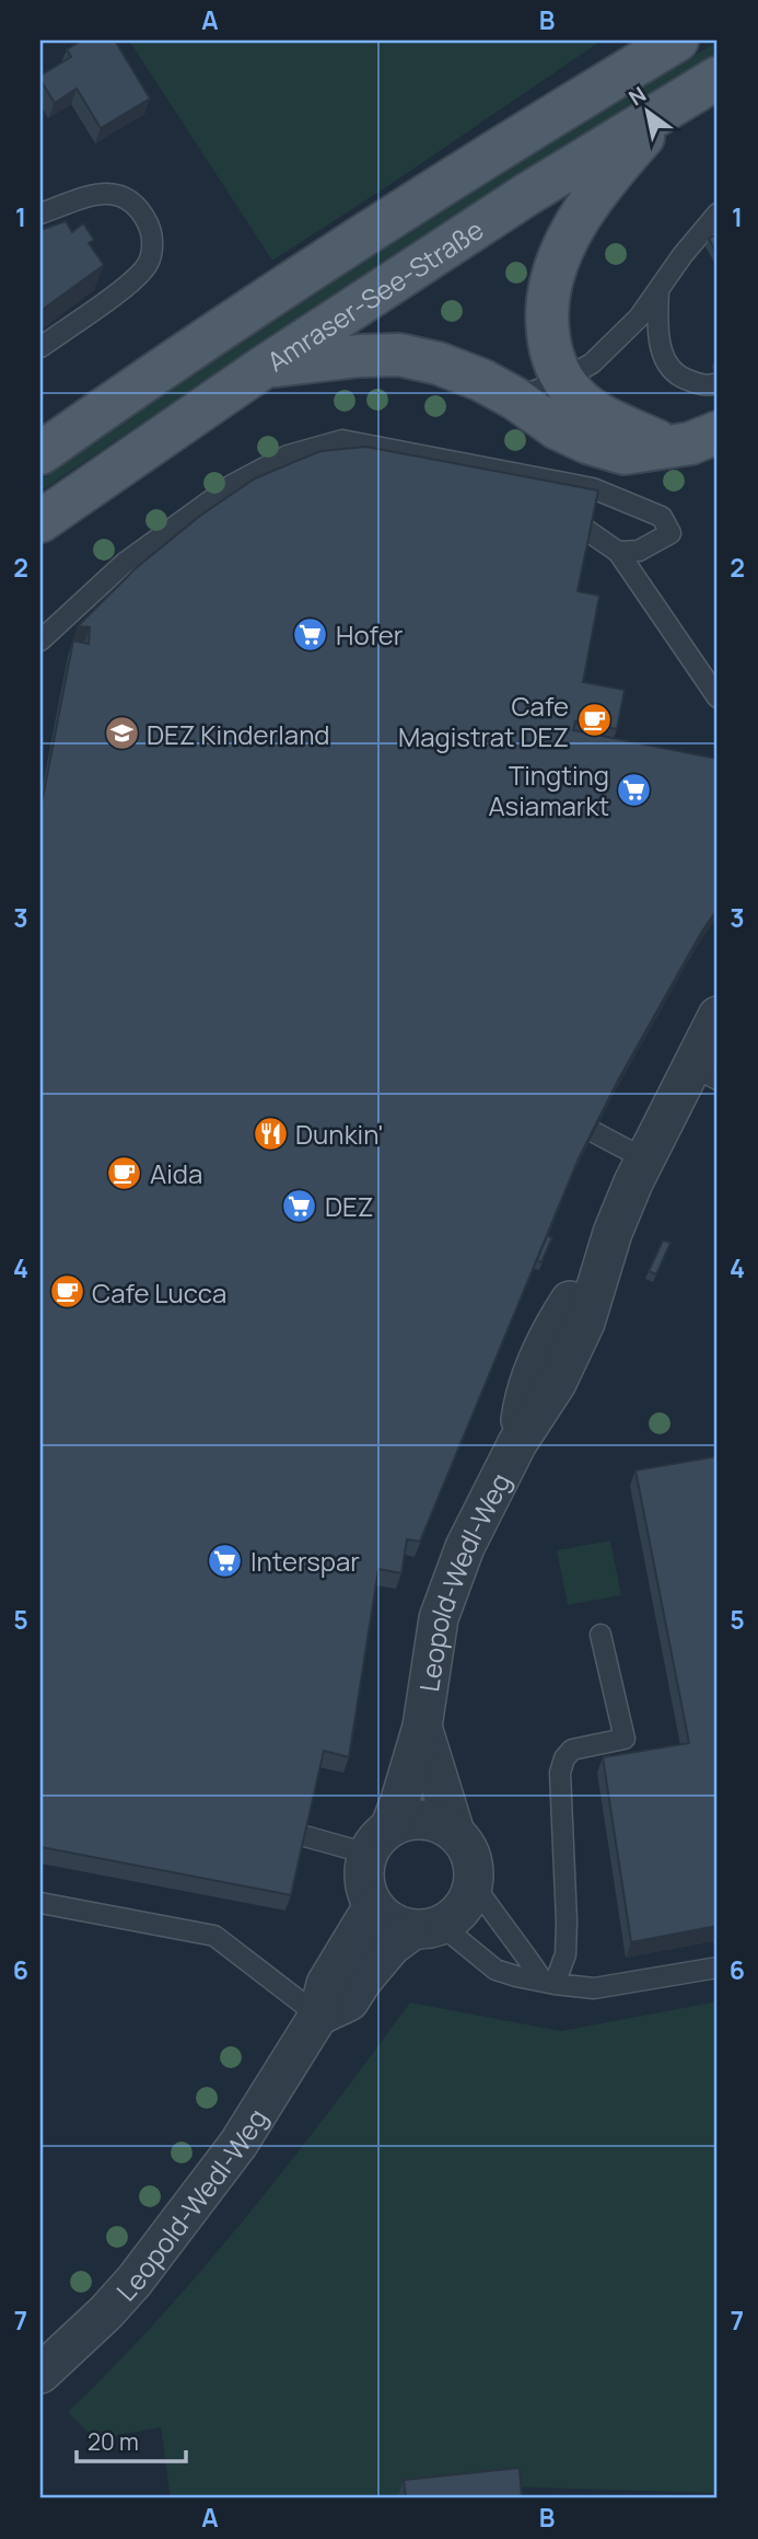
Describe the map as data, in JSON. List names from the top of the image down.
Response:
{
  "streets": {
    "main road": ["Amraser-See-Straße"],
    "street": ["Leopold-Wedl-Weg"]
  },
  "places": {
    "supermarket": [
      "Hofer",
      "Tingting Asiamarkt",
      "DEZ",
      "Interspar"
    ],
    "cafe": ["Cafe Magistrat DEZ", "Aida", "Cafe Lucca"],
    "school or university": ["DEZ Kinderland"],
    "restaurant": ["Dunkin'"]
  },
  "scale_bar": "20 m",
  "north": "top left",
  "grid": {
    "columns": ["A", "B"],
    "rows": [
      "1",
      "2",
      "3",
      "4",
      "5",
      "6",
      "7"
    ]
  }
}
